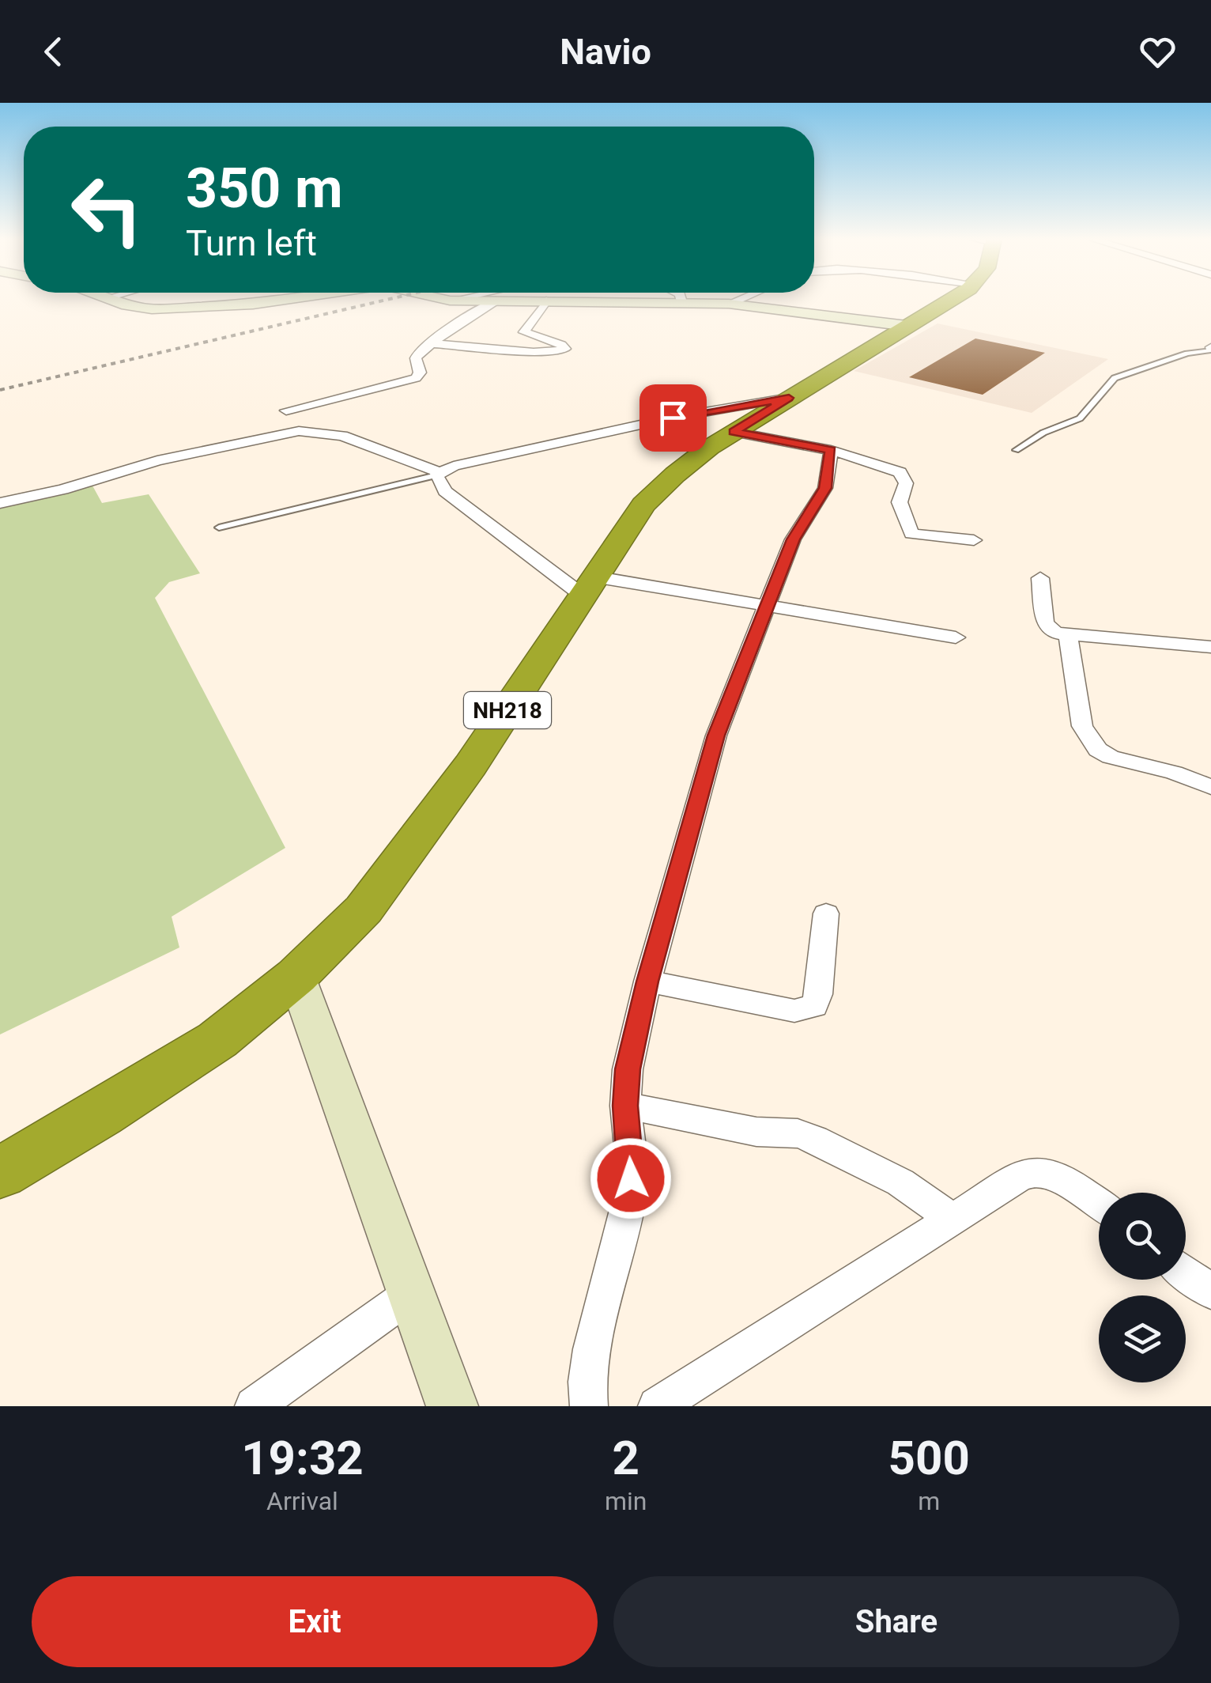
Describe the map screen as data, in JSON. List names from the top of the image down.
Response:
{
  "streets": {
    "highway": ["NH218"]
  },
  "page": {
    "header": "Navio",
    "turn": ["350 m", "Turn left"],
    "eta": [
      "19:32",
      "Arrival",
      "2",
      "min",
      "500",
      "m"
    ],
    "buttons": ["Exit", "Share"]
  }
}
